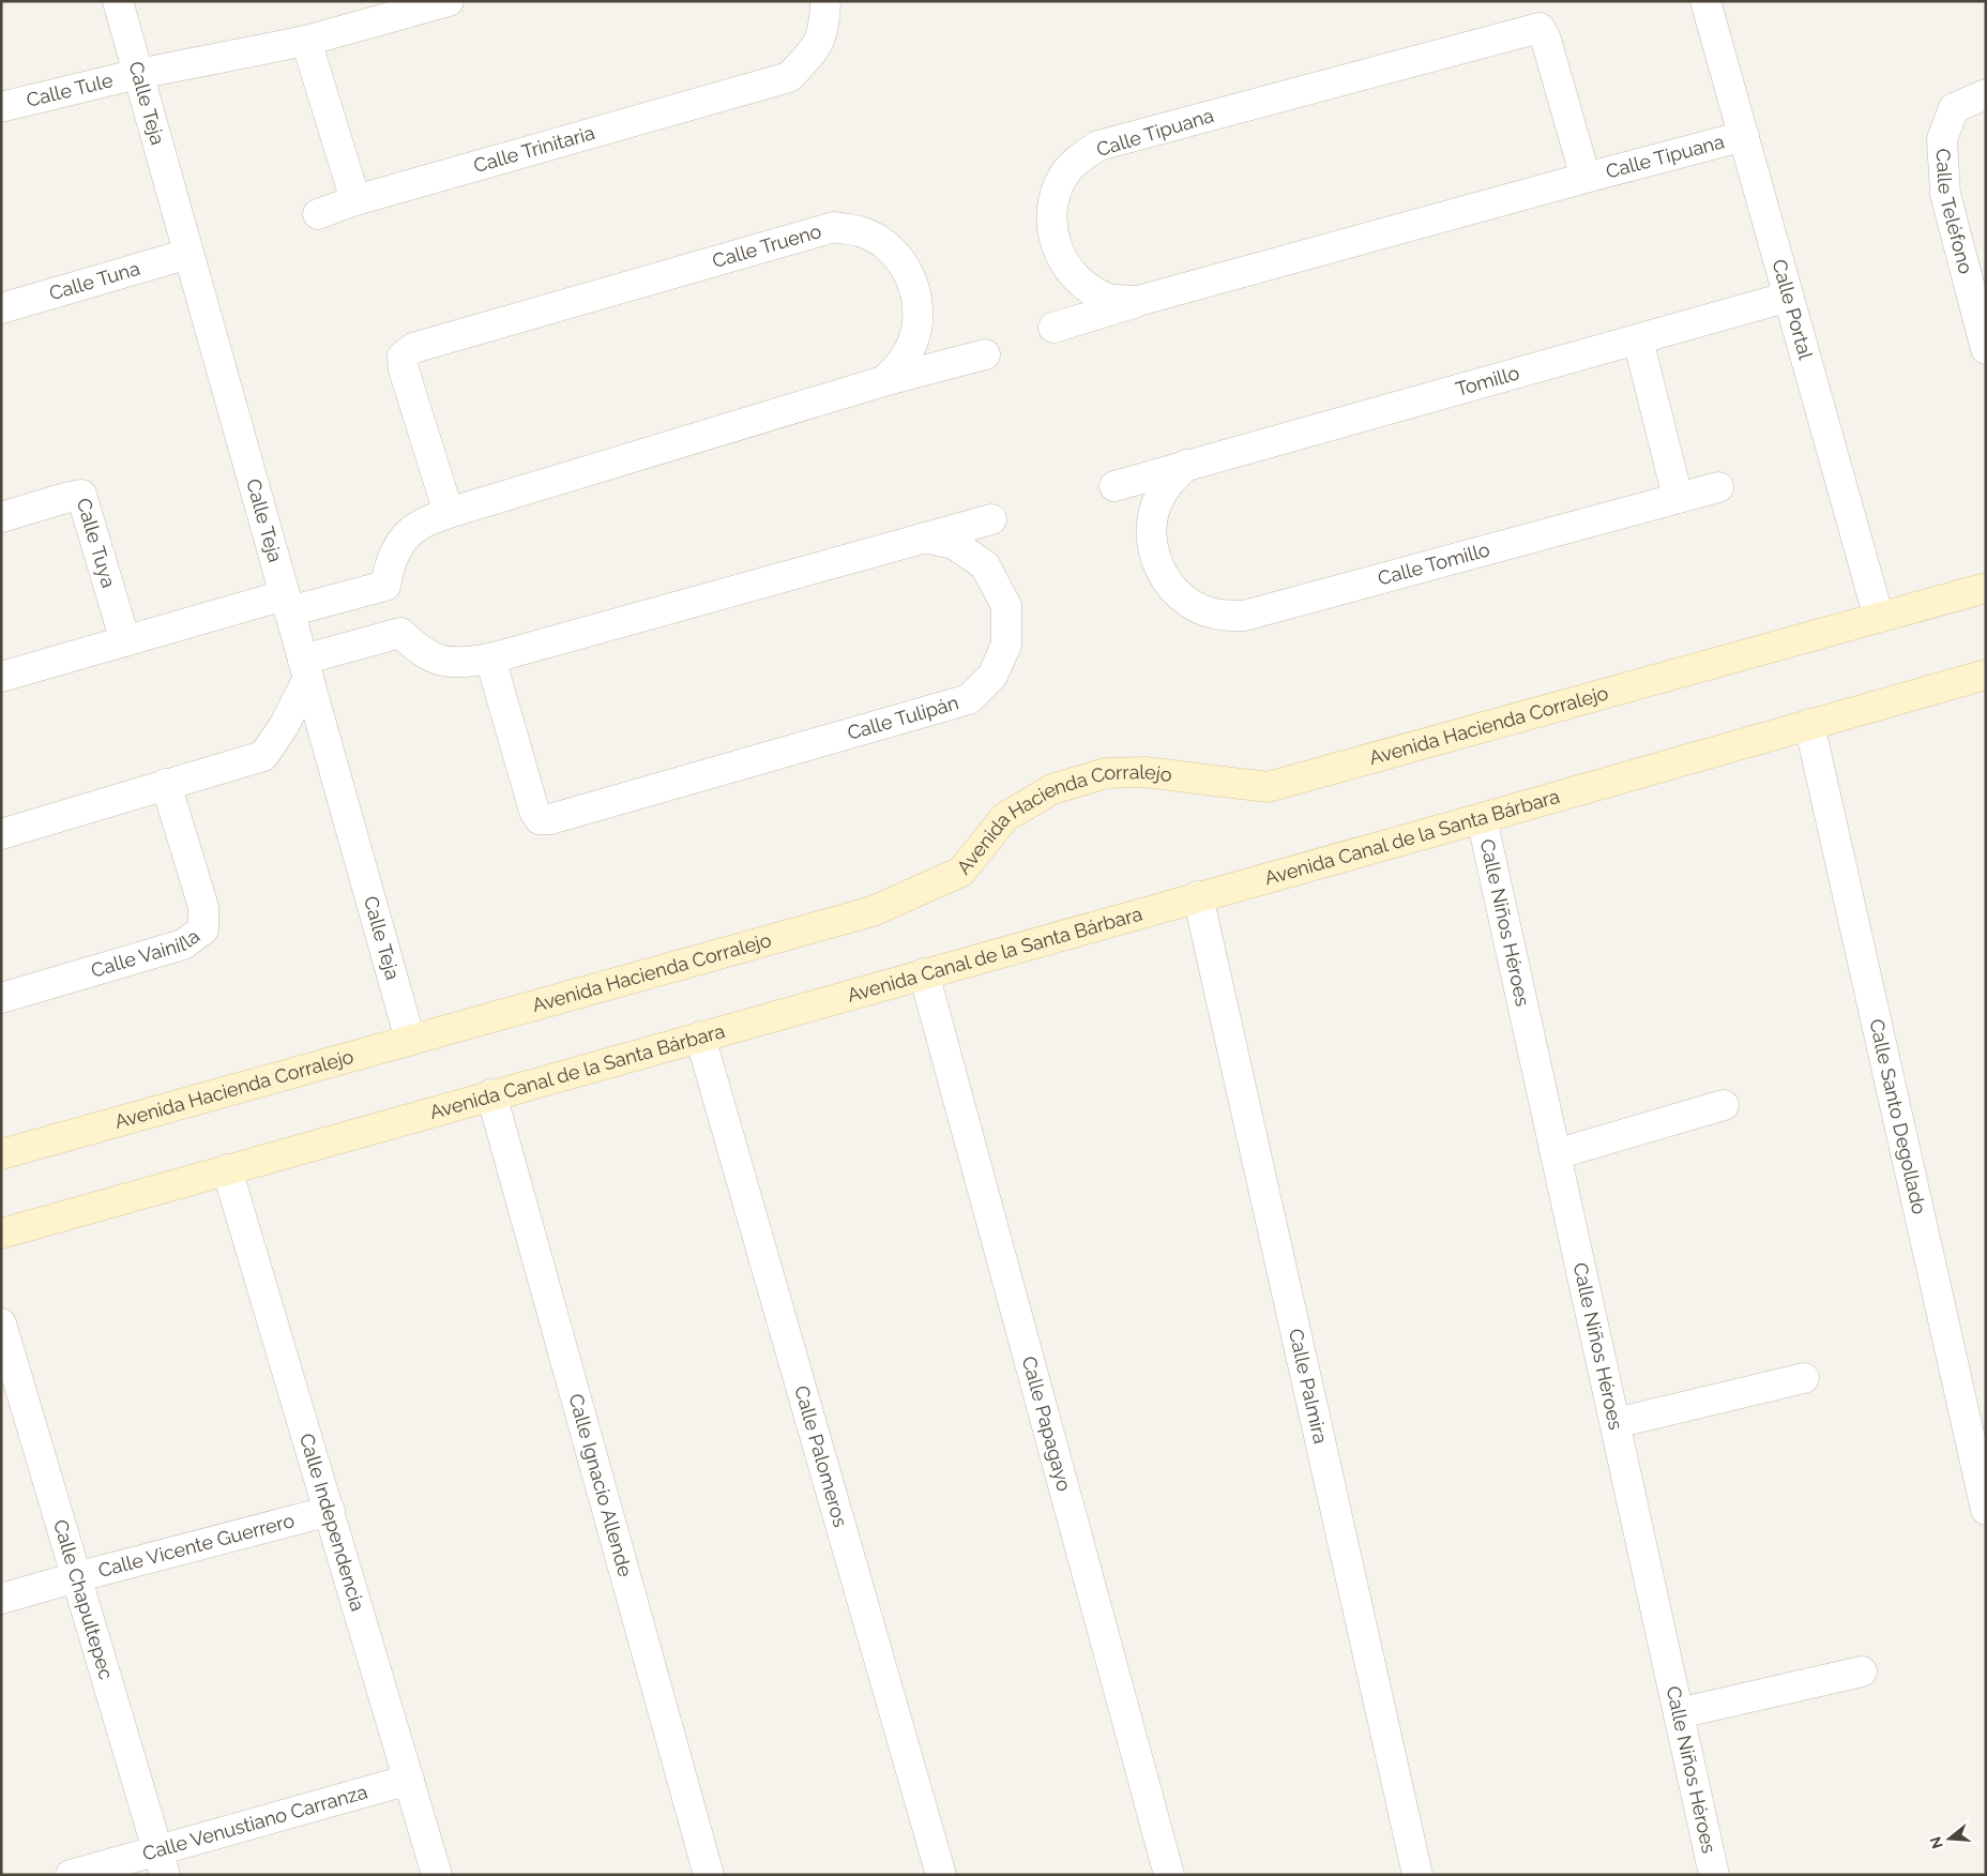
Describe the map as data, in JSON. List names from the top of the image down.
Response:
{
  "streets": {
    "main road": ["Avenida Hacienda Corralejo", "Avenida Canal de la Santa Bárbara"],
    "street": [
      "Calle Tule",
      "Calle Teja",
      "Calle Tipuana",
      "Calle Trinitaria",
      "Calle Teléfono",
      "Calle Trueno",
      "Calle Tuna",
      "Calle Portal",
      "Tomillo",
      "Calle Tuya",
      "Calle Tomillo",
      "Calle Tulipán",
      "Calle Niños Héroes",
      "Calle Vainilla",
      "Calle Santo Degollado",
      "Calle Palmira",
      "Calle Papagayo",
      "Calle Palomeros",
      "Calle Ignacio Allende",
      "Calle Independencia",
      "Calle Vicente Guerrero",
      "Calle Chapultepec",
      "Calle Venustiano Carranza"
    ]
  },
  "crossings": [
    ["Calle Tule", "Calle Teja"],
    ["Calle Teja", "Calle Trueno"],
    ["Calle Teja", "Calle Tuna"],
    ["Calle Teja", "Calle Tulipán"],
    ["Calle Teja", "Avenida Hacienda Corralejo"],
    ["Calle Tipuana", "Calle Portal"],
    ["Calle Portal", "Tomillo"],
    ["Calle Portal", "Avenida Hacienda Corralejo"],
    ["Tomillo", "Calle Tomillo"],
    ["Avenida Canal de la Santa Bárbara", "Calle Niños Héroes"],
    ["Avenida Canal de la Santa Bárbara", "Calle Santo Degollado"],
    ["Avenida Canal de la Santa Bárbara", "Calle Palmira"],
    ["Avenida Canal de la Santa Bárbara", "Calle Papagayo"],
    ["Avenida Canal de la Santa Bárbara", "Calle Palomeros"],
    ["Avenida Canal de la Santa Bárbara", "Calle Ignacio Allende"],
    ["Avenida Canal de la Santa Bárbara", "Calle Independencia"],
    ["Calle Independencia", "Calle Vicente Guerrero"],
    ["Calle Independencia", "Calle Venustiano Carranza"],
    ["Calle Vicente Guerrero", "Calle Chapultepec"],
    ["Calle Chapultepec", "Calle Venustiano Carranza"]
  ],
  "north": "left"
}
